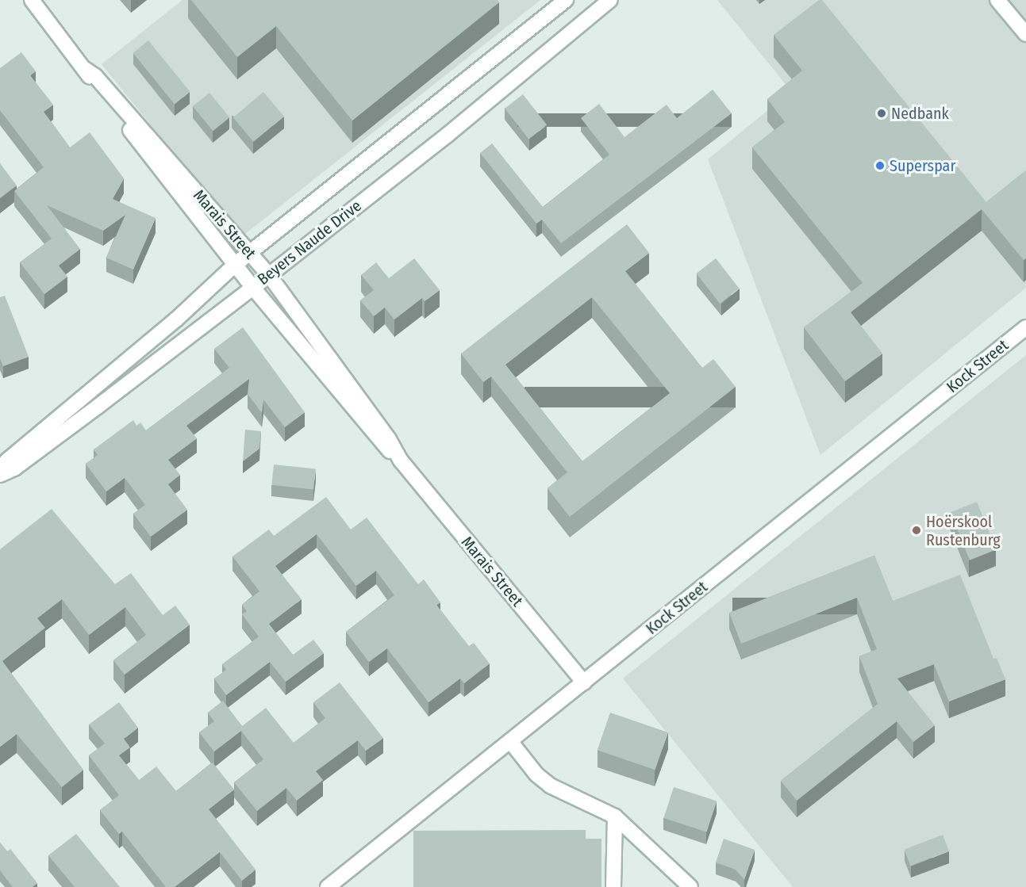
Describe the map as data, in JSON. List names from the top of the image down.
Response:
{
  "streets": {
    "street": ["Marais Street", "Beyers Naude Drive", "Kock Street"]
  },
  "crossings": [
    ["Marais Street", "Beyers Naude Drive"],
    ["Marais Street", "Kock Street"]
  ],
  "places": ["Nedbank", "Superspar", "Hoërskool Rustenburg"]
}
